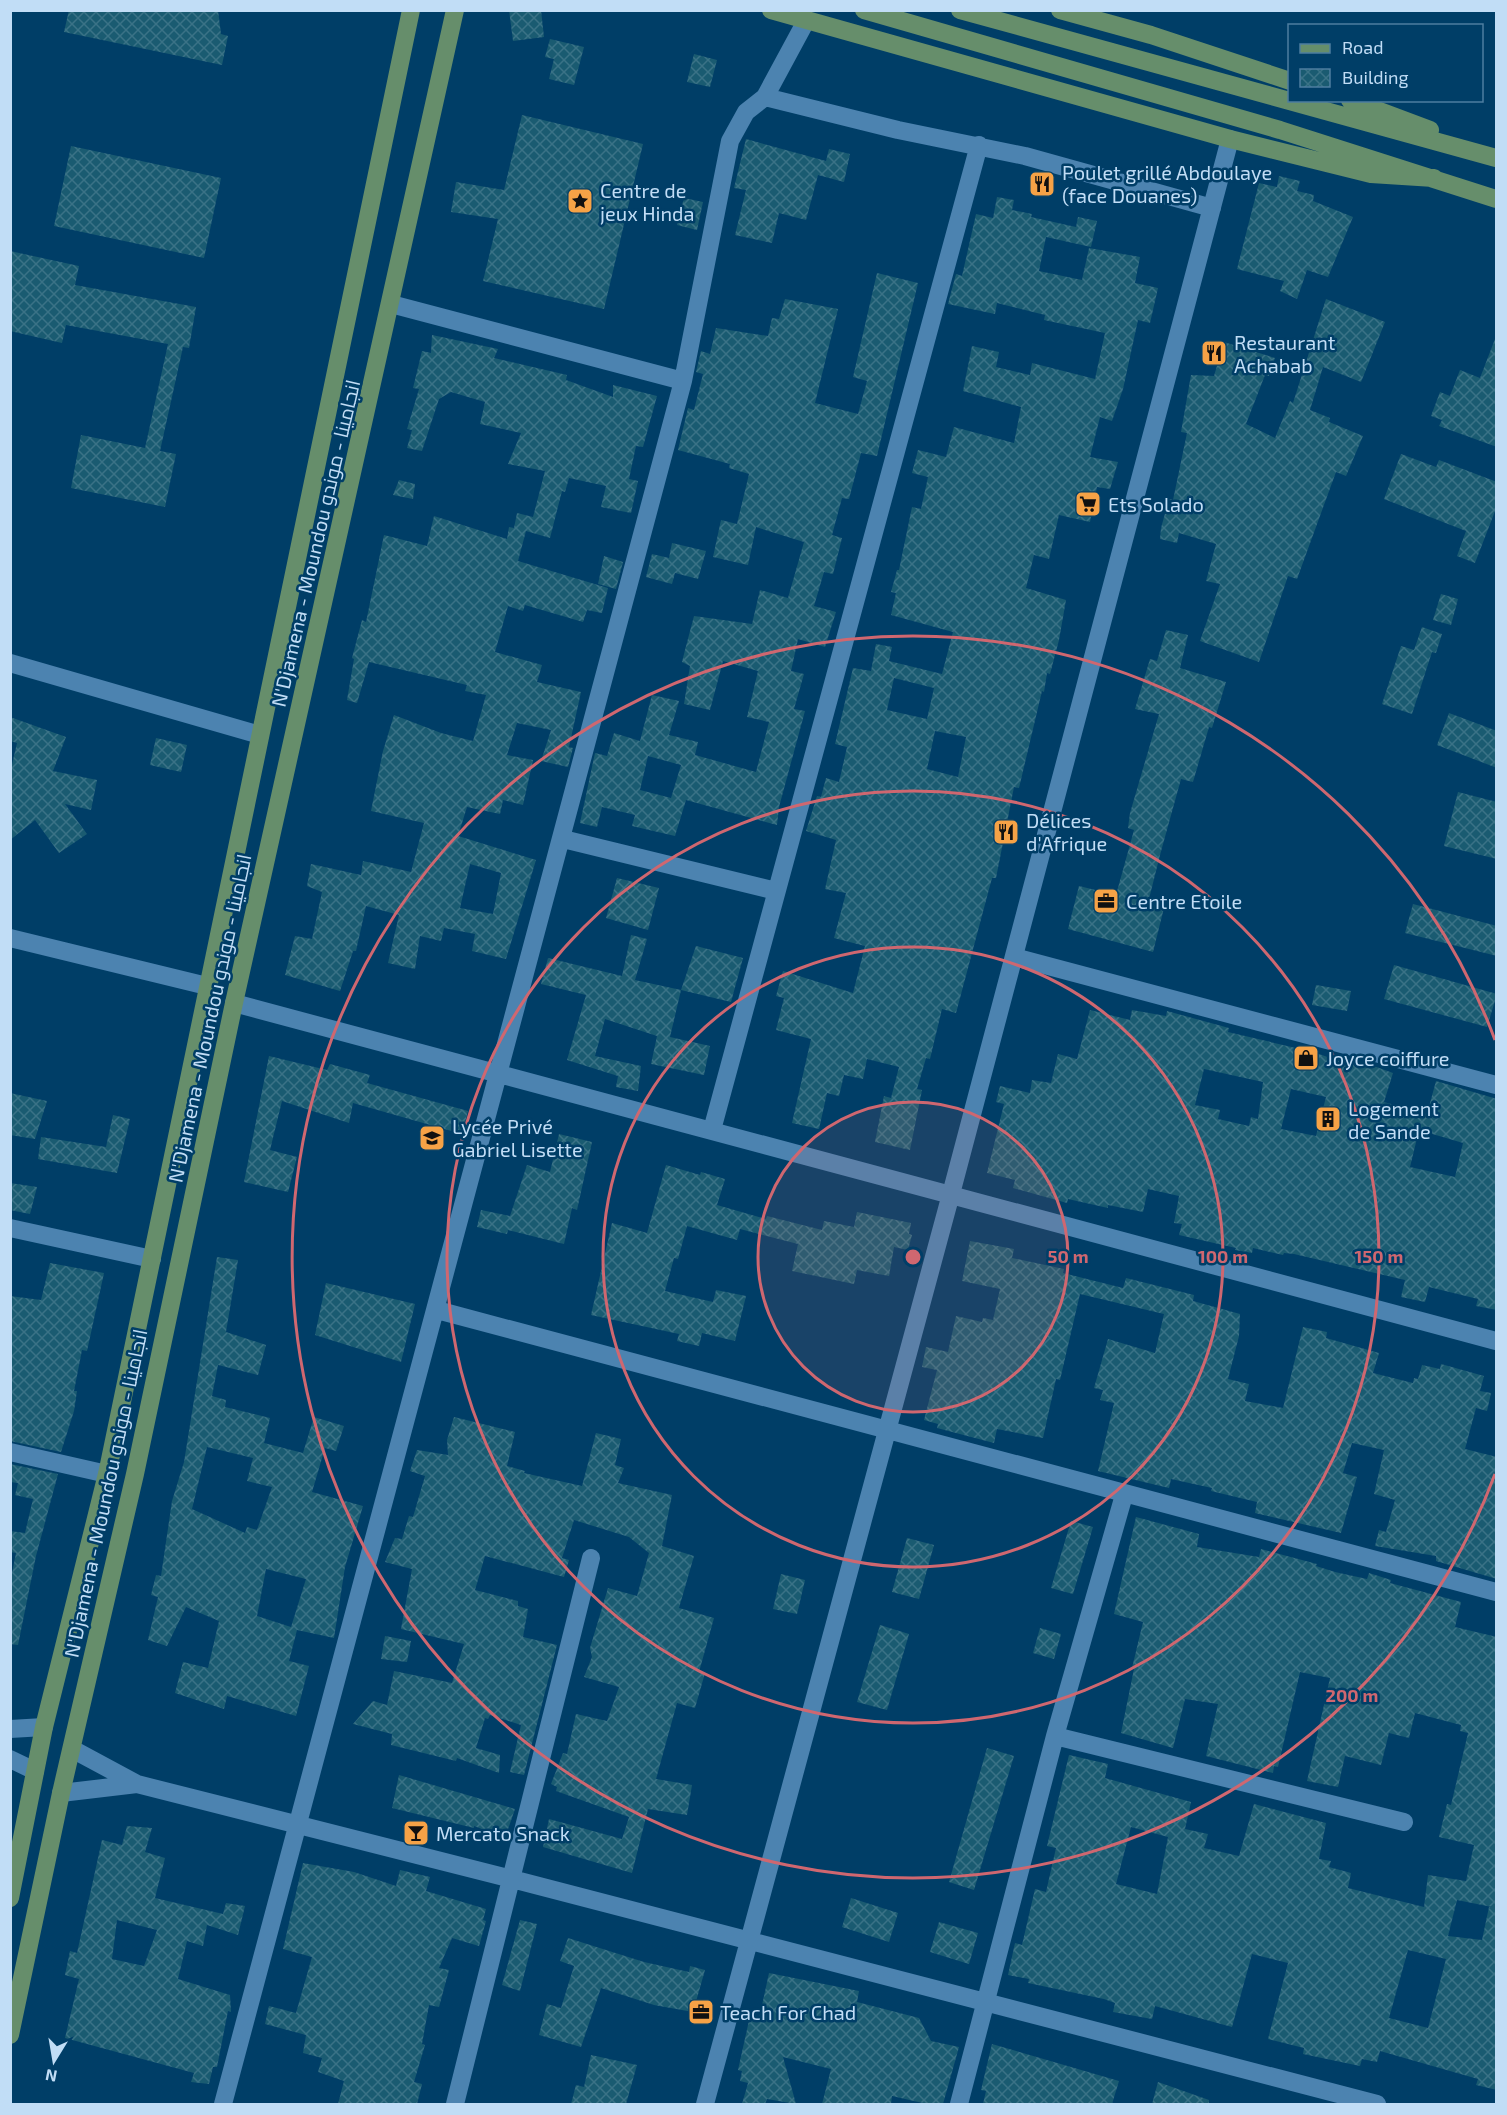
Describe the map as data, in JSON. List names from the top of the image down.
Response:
{
  "streets": {
    "main road": ["N'Djamena - Moundou انجامينا - موندو"]
  },
  "places": {
    "restaurant": ["Poulet grillé Abdoulaye (face Douanes)", "Restaurant Achabab", "Délices d'Afrique"],
    "place": ["Centre de jeux Hinda"],
    "supermarket": ["Ets Solado"],
    "office": ["Centre Etoile", "Teach For Chad"],
    "shop": ["Joyce coiffure"],
    "building": ["Logement de Sande"],
    "school or university": ["Lycée Privé Gabriel Lisette"],
    "bar": ["Mercato Snack"]
  },
  "legend": ["Road", "Building"],
  "north": "bottom",
  "rings": [
    "50 m",
    "100 m",
    "150 m",
    "200 m"
  ]
}
